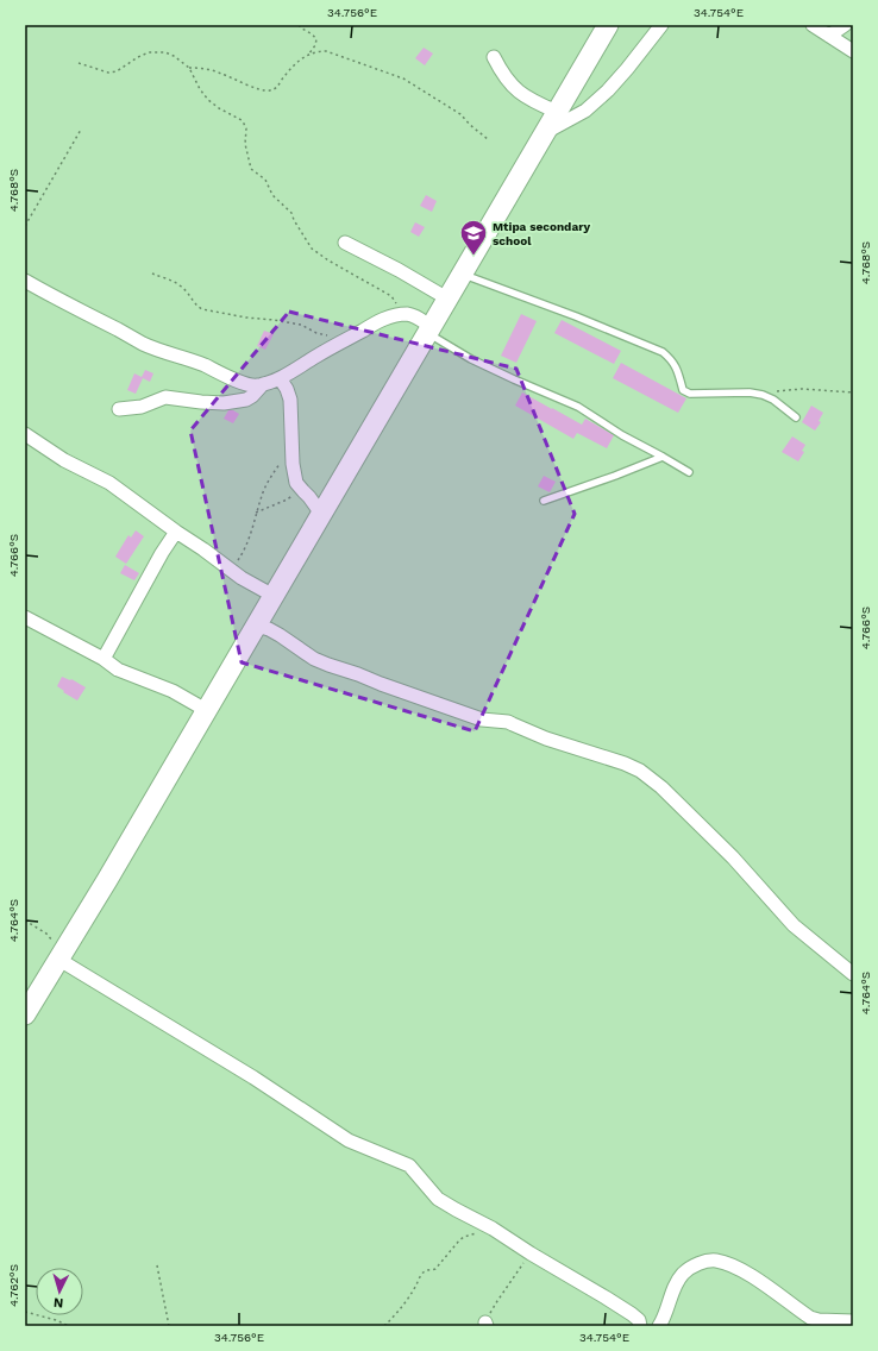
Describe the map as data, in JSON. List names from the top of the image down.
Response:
{
  "places": {
    "school or university": ["Mtipa secondary school"]
  },
  "north": "bottom",
  "coordinates": [
    "34.756°E",
    "34.754°E",
    "4.768°S",
    "4.766°S",
    "4.764°S",
    "4.762°S"
  ]
}
